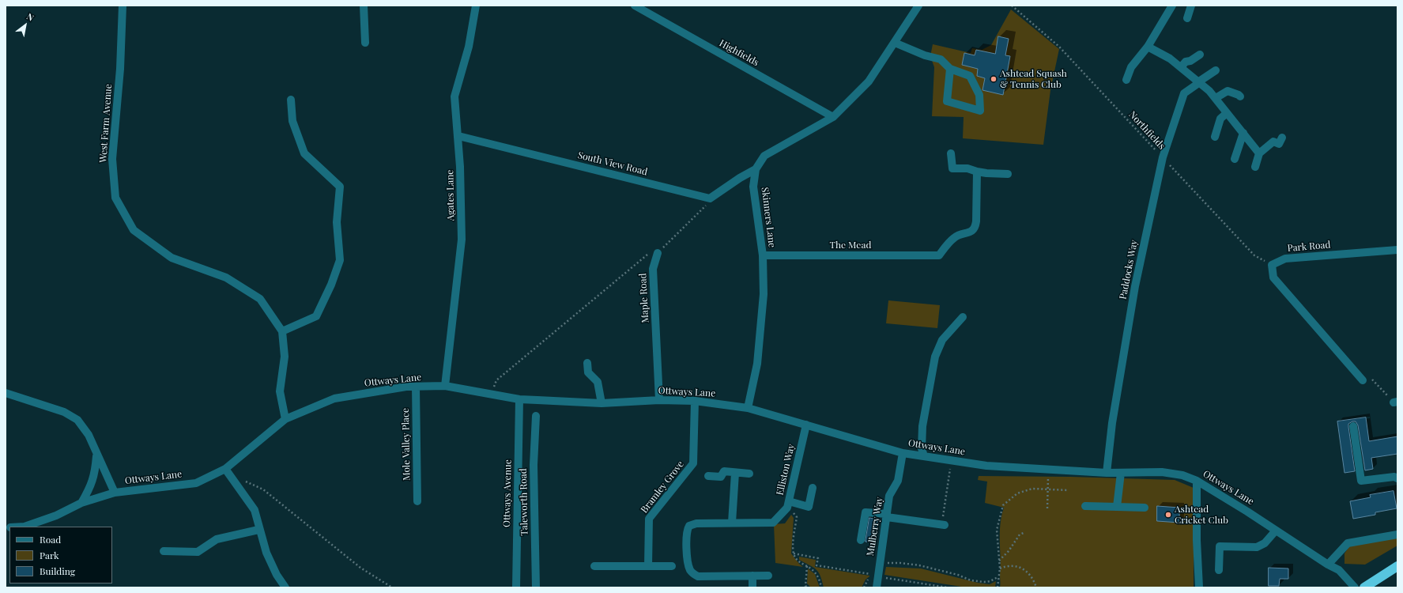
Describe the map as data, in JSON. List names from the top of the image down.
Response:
{
  "streets": {
    "street": [
      "Highfields",
      "West Farm Avenue",
      "South View Road",
      "Agates Lane",
      "Skinners Lane",
      "The Mead",
      "Park Road",
      "Paddocks Way",
      "Maple Road",
      "Ottways Lane",
      "Mole Valley Place",
      "Elliston Way",
      "Bramley Grove",
      "Ottways Avenue",
      "Taleworth Road",
      "Mulberry Way"
    ],
    "path": ["Northfields"]
  },
  "crossings": [
    ["Highfields", "Skinners Lane"],
    ["West Farm Avenue", "Ottways Lane"],
    ["Northfields", "Park Road"],
    ["Northfields", "Paddocks Way"],
    ["South View Road", "Agates Lane"],
    ["Agates Lane", "Ottways Lane"],
    ["Skinners Lane", "The Mead"],
    ["Skinners Lane", "Ottways Lane"],
    ["Paddocks Way", "Ottways Lane"],
    ["Maple Road", "Ottways Lane"],
    ["Ottways Lane", "Mole Valley Place"],
    ["Ottways Lane", "Elliston Way"],
    ["Ottways Lane", "Bramley Grove"],
    ["Ottways Lane", "Ottways Avenue"],
    ["Ottways Lane", "Mulberry Way"]
  ],
  "places": ["Ashtead Squash & Tennis Club", "Ashtead Cricket Club"],
  "legend": ["Road", "Park", "Building"],
  "north": "top right"
}
